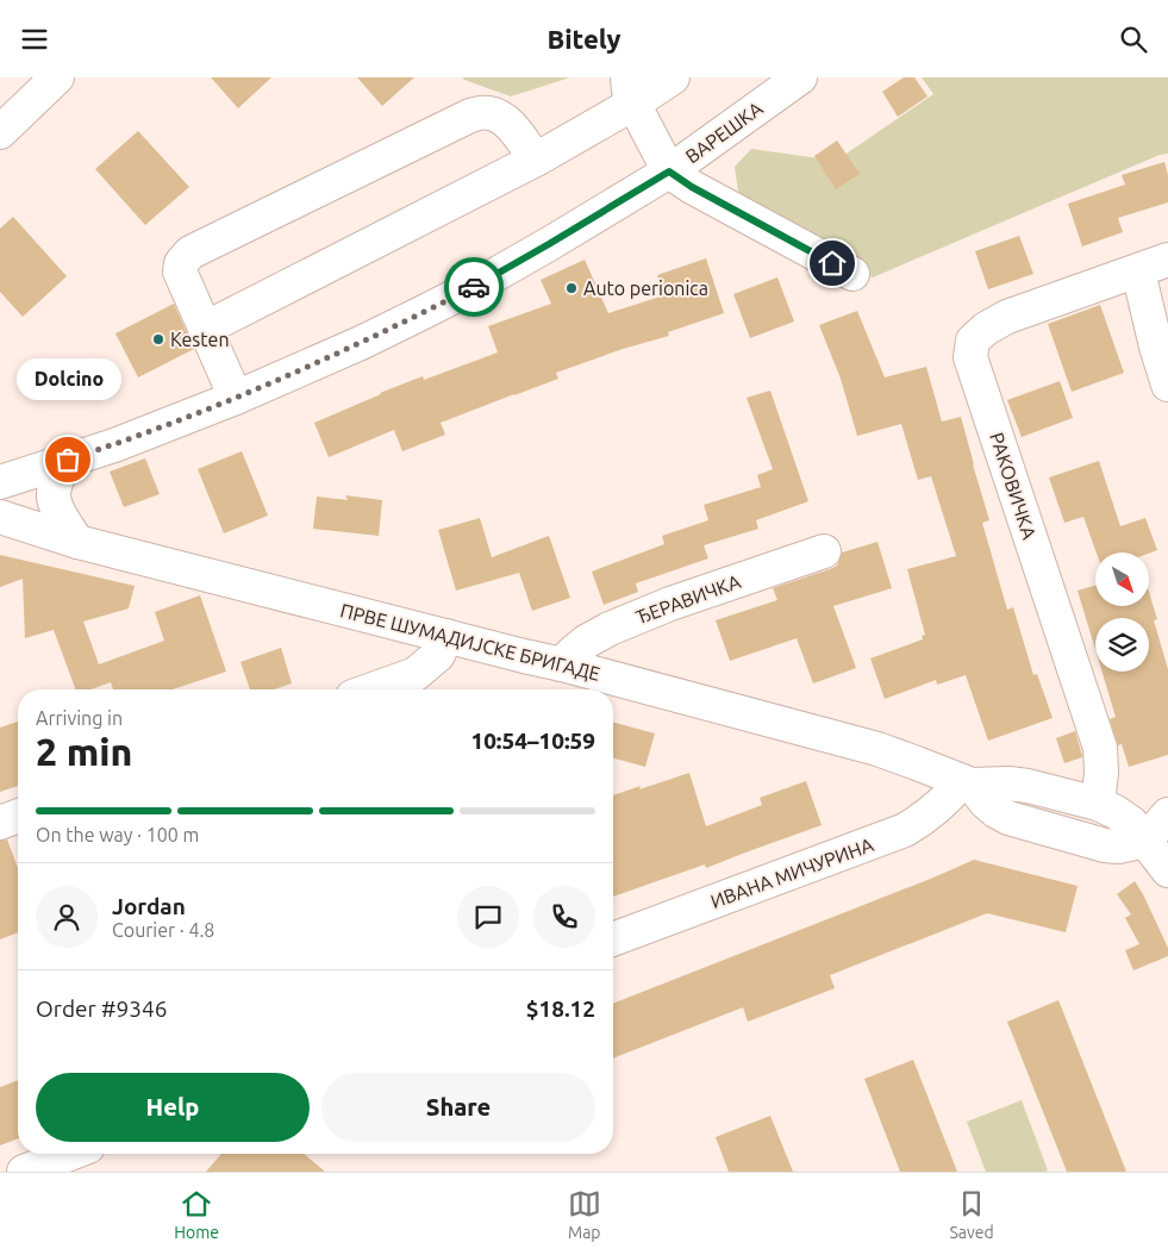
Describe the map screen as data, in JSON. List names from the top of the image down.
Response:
{
  "streets": {
    "street": [
      "ВАРЕШКА",
      "РАКОВИЧКА",
      "ЂЕРАВИЧКА",
      "ПРВЕ ШУМАДИЈСКЕ БРИГАДЕ",
      "ИВАНА МИЧУРИНА"
    ]
  },
  "crossings": [
    ["РАКОВИЧКА", "ПРВЕ ШУМАДИЈСКЕ БРИГАДЕ"],
    ["ЂЕРАВИЧКА", "ПРВЕ ШУМАДИЈСКЕ БРИГАДЕ"],
    ["ПРВЕ ШУМАДИЈСКЕ БРИГАДЕ", "ИВАНА МИЧУРИНА"]
  ],
  "places": ["Auto perionica", "Kesten", "Dolcino"],
  "north": "bottom right",
  "page": {
    "header": "Bitely",
    "bubble": "Dolcino",
    "heading": ["2 min", "Arriving in", "10:54–10:59"],
    "panel": [
      "Jordan",
      "Courier · 4.8",
      "Order #9346",
      "$18.12"
    ],
    "bar": "On the way · 100 m",
    "buttons": ["Help", "Share"],
    "tabs": ["Home", "Map", "Saved"]
  }
}
